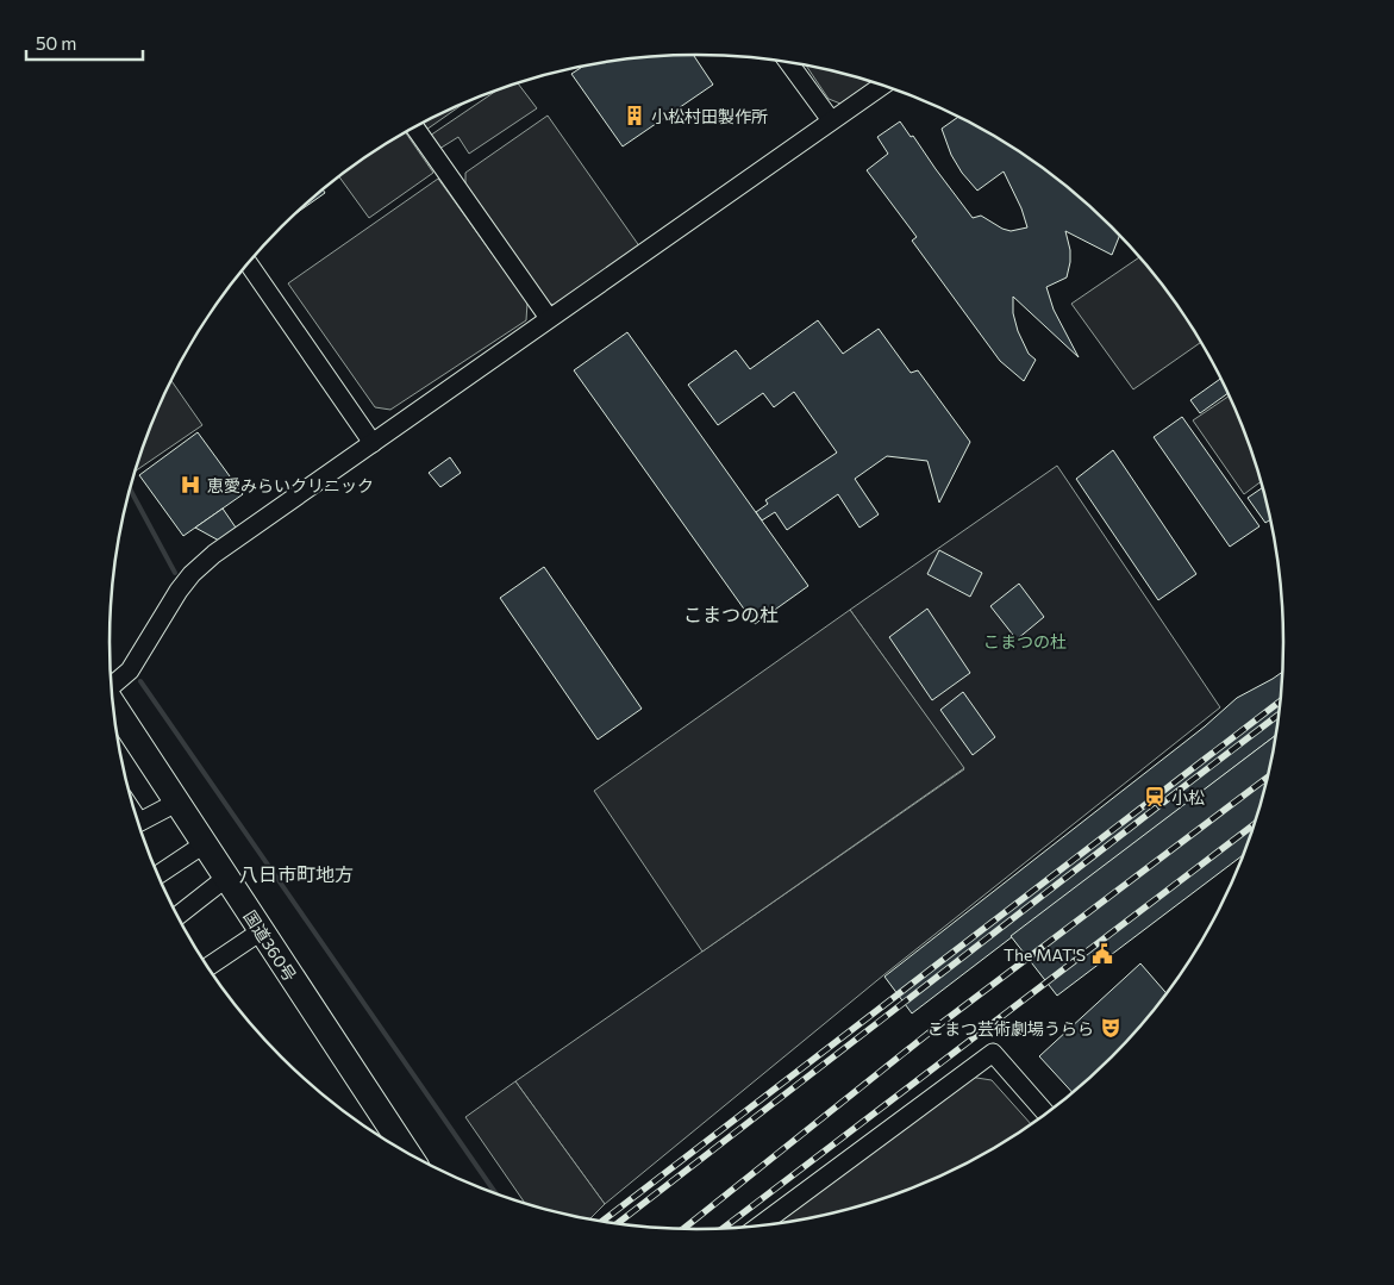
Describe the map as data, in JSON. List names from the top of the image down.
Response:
{
  "streets": {
    "highway": ["国道360号"]
  },
  "districts": ["こまつの杜", "八日市町地方"],
  "parks": ["こまつの杜"],
  "places": {
    "building": ["小松村田製作所"],
    "hospital": ["恵愛みらいクリニック"],
    "station": ["小松"],
    "public building": ["The MAT'S"],
    "theatre": ["こまつ芸術劇場うらら"]
  },
  "scale_bar": "50 m"
}
